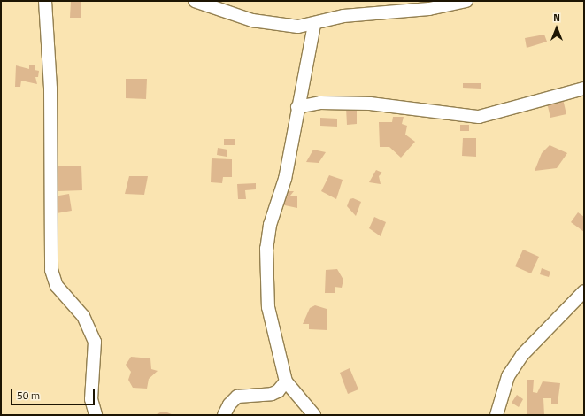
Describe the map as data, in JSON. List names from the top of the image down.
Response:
{
  "scale_bar": "50 m",
  "north": "top"
}
